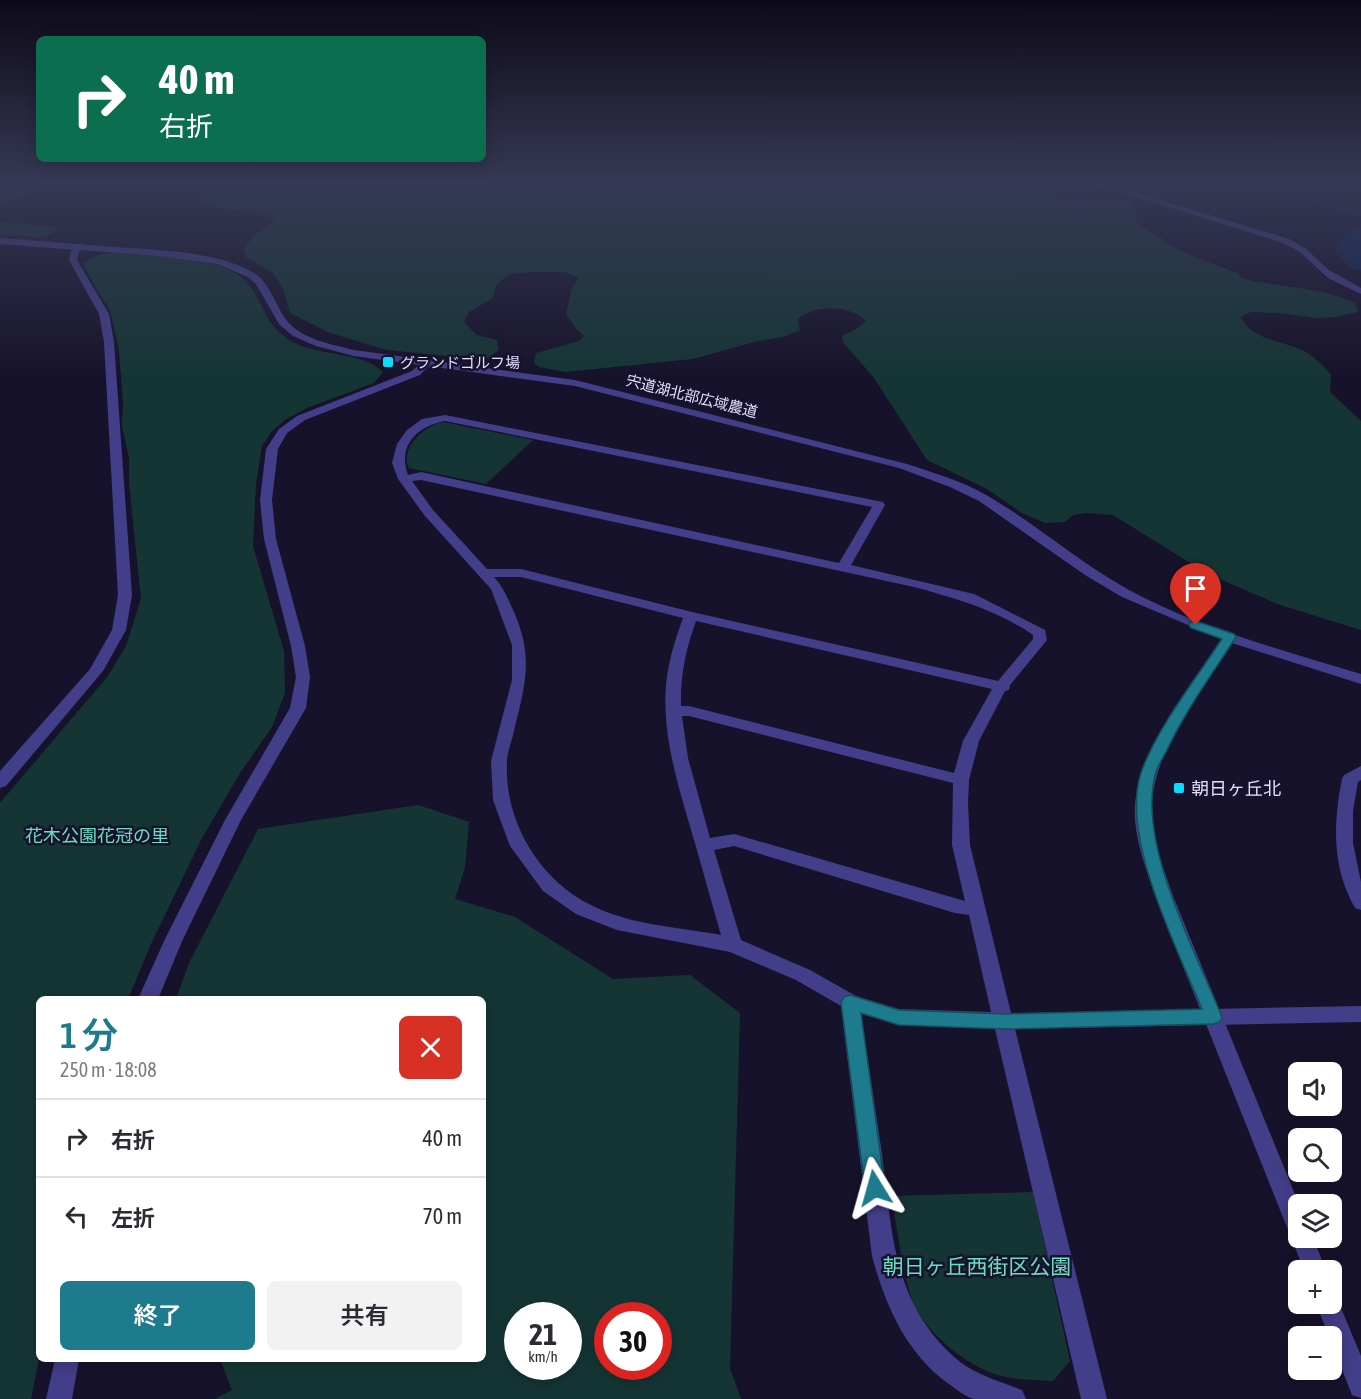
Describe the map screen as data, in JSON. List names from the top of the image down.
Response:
{
  "streets": {
    "street": ["宍道湖北部広域農道"]
  },
  "parks": ["花木公園花冠の里", "朝日ヶ丘西街区公園"],
  "places": {
    "transit": ["グランドゴルフ場", "朝日ヶ丘北"]
  },
  "page": {
    "turn": ["40 m", "右折"],
    "heading": ["1 分", "250 m · 18:08"],
    "map_buttons": ["+", "−"],
    "list": [
      {
        "name": "右折",
        "value": "40 m"
      },
      {
        "name": "左折",
        "value": "70 m"
      }
    ],
    "buttons": ["終了", "共有"],
    "speed": "21 km/h",
    "limit": "30"
  }
}
